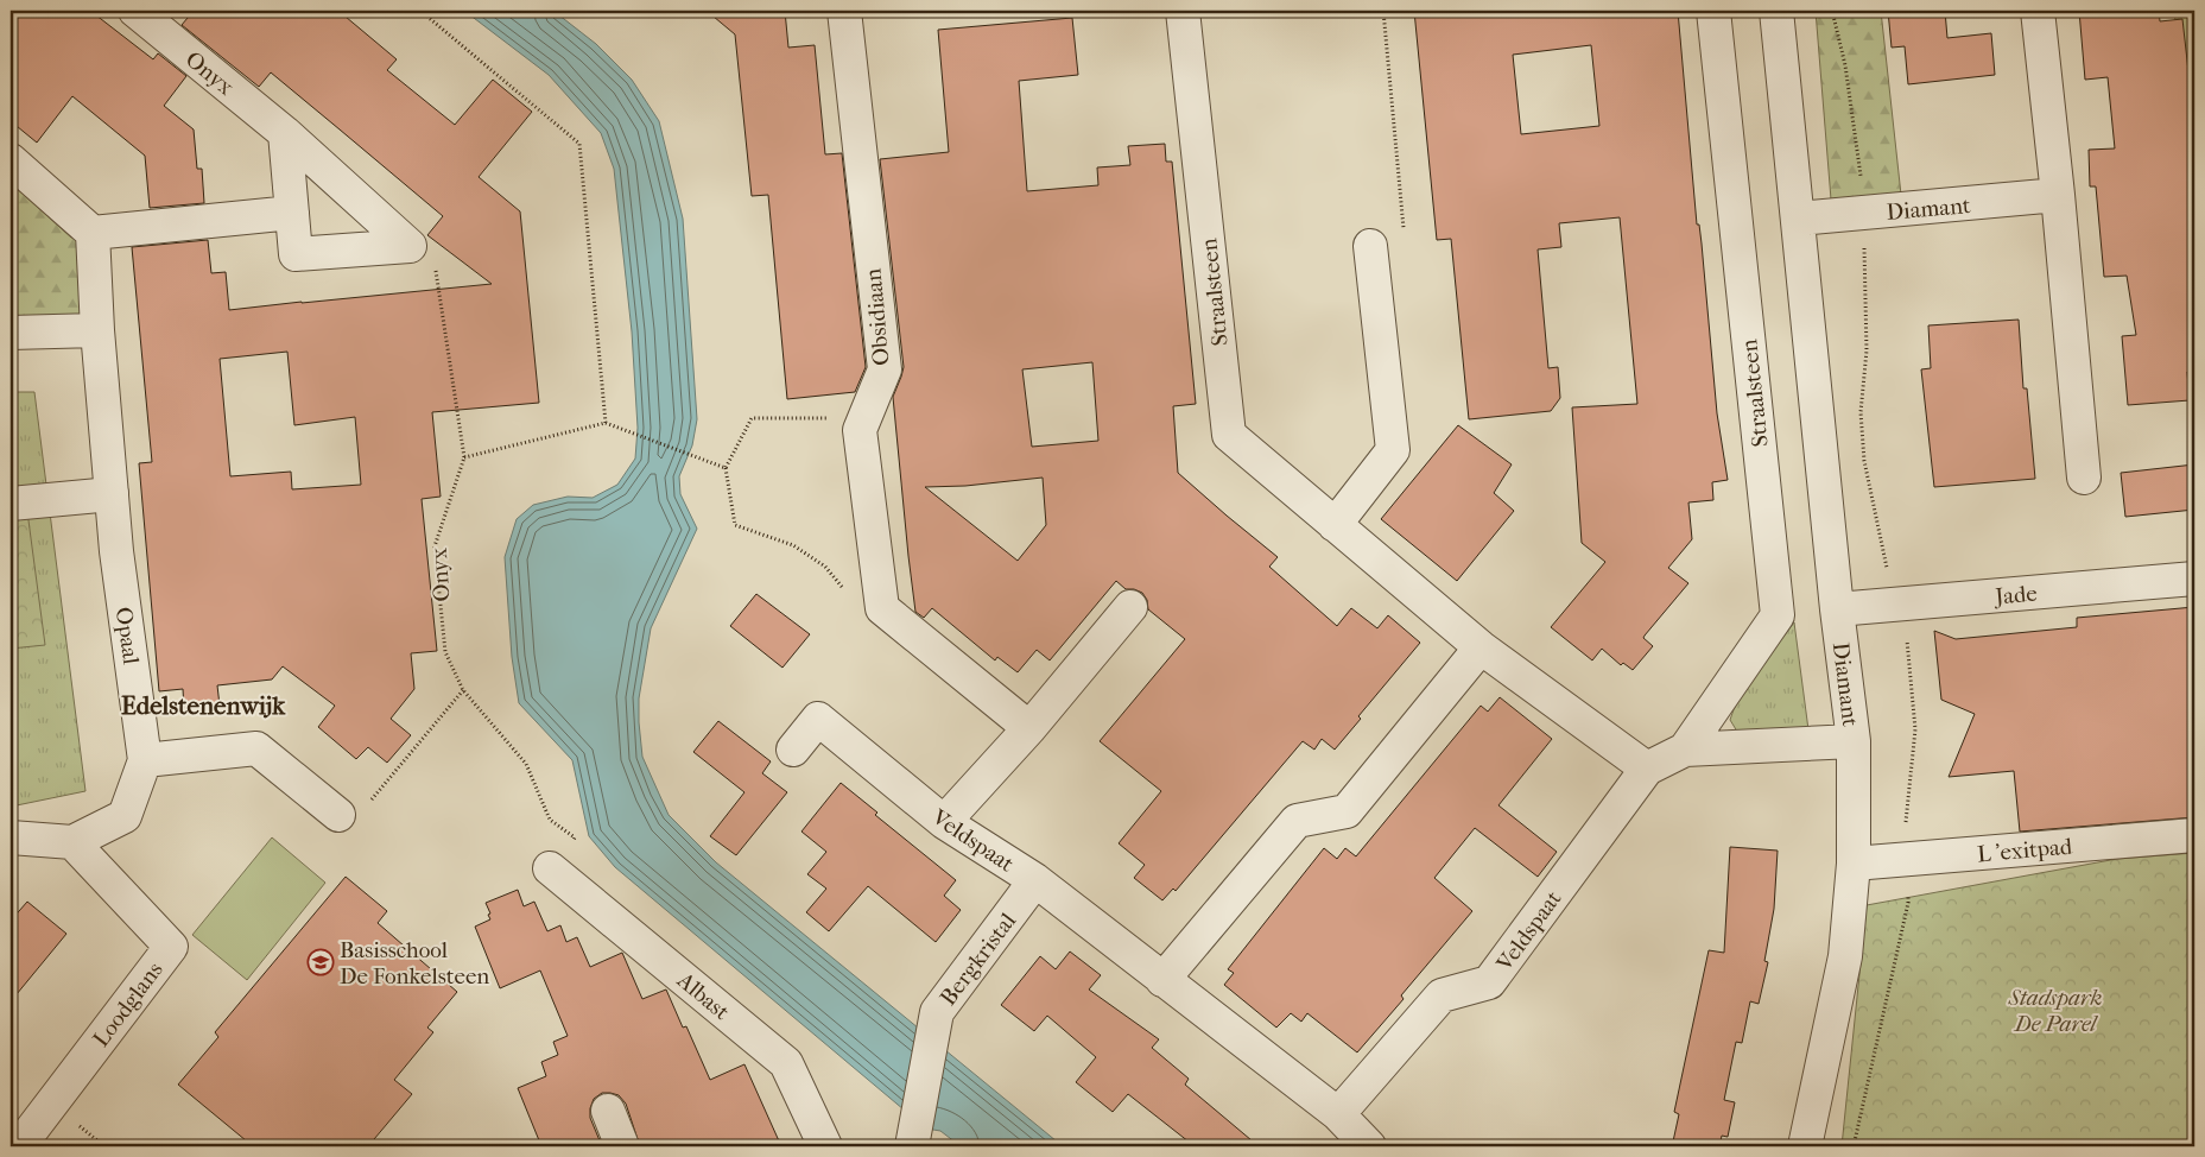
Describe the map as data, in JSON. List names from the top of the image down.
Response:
{
  "streets": {
    "street": [
      "Onyx",
      "Diamant",
      "Straalsteen",
      "Obsidiaan",
      "Jade",
      "Opaal",
      "Veldspaat",
      "L 'exitpad",
      "Bergkristal",
      "Albast",
      "Loodglans"
    ]
  },
  "crossings": [
    ["Onyx", "Albast"],
    ["Diamant", "Straalsteen"],
    ["Diamant", "Jade"],
    ["Diamant", "L 'exitpad"],
    ["Straalsteen", "Veldspaat"],
    ["Opaal", "Loodglans"],
    ["Veldspaat", "Bergkristal"]
  ],
  "districts": ["Edelstenenwijk"],
  "parks": ["Stadspark De Parel"],
  "places": {
    "school or university": ["Basisschool De Fonkelsteen"]
  }
}
